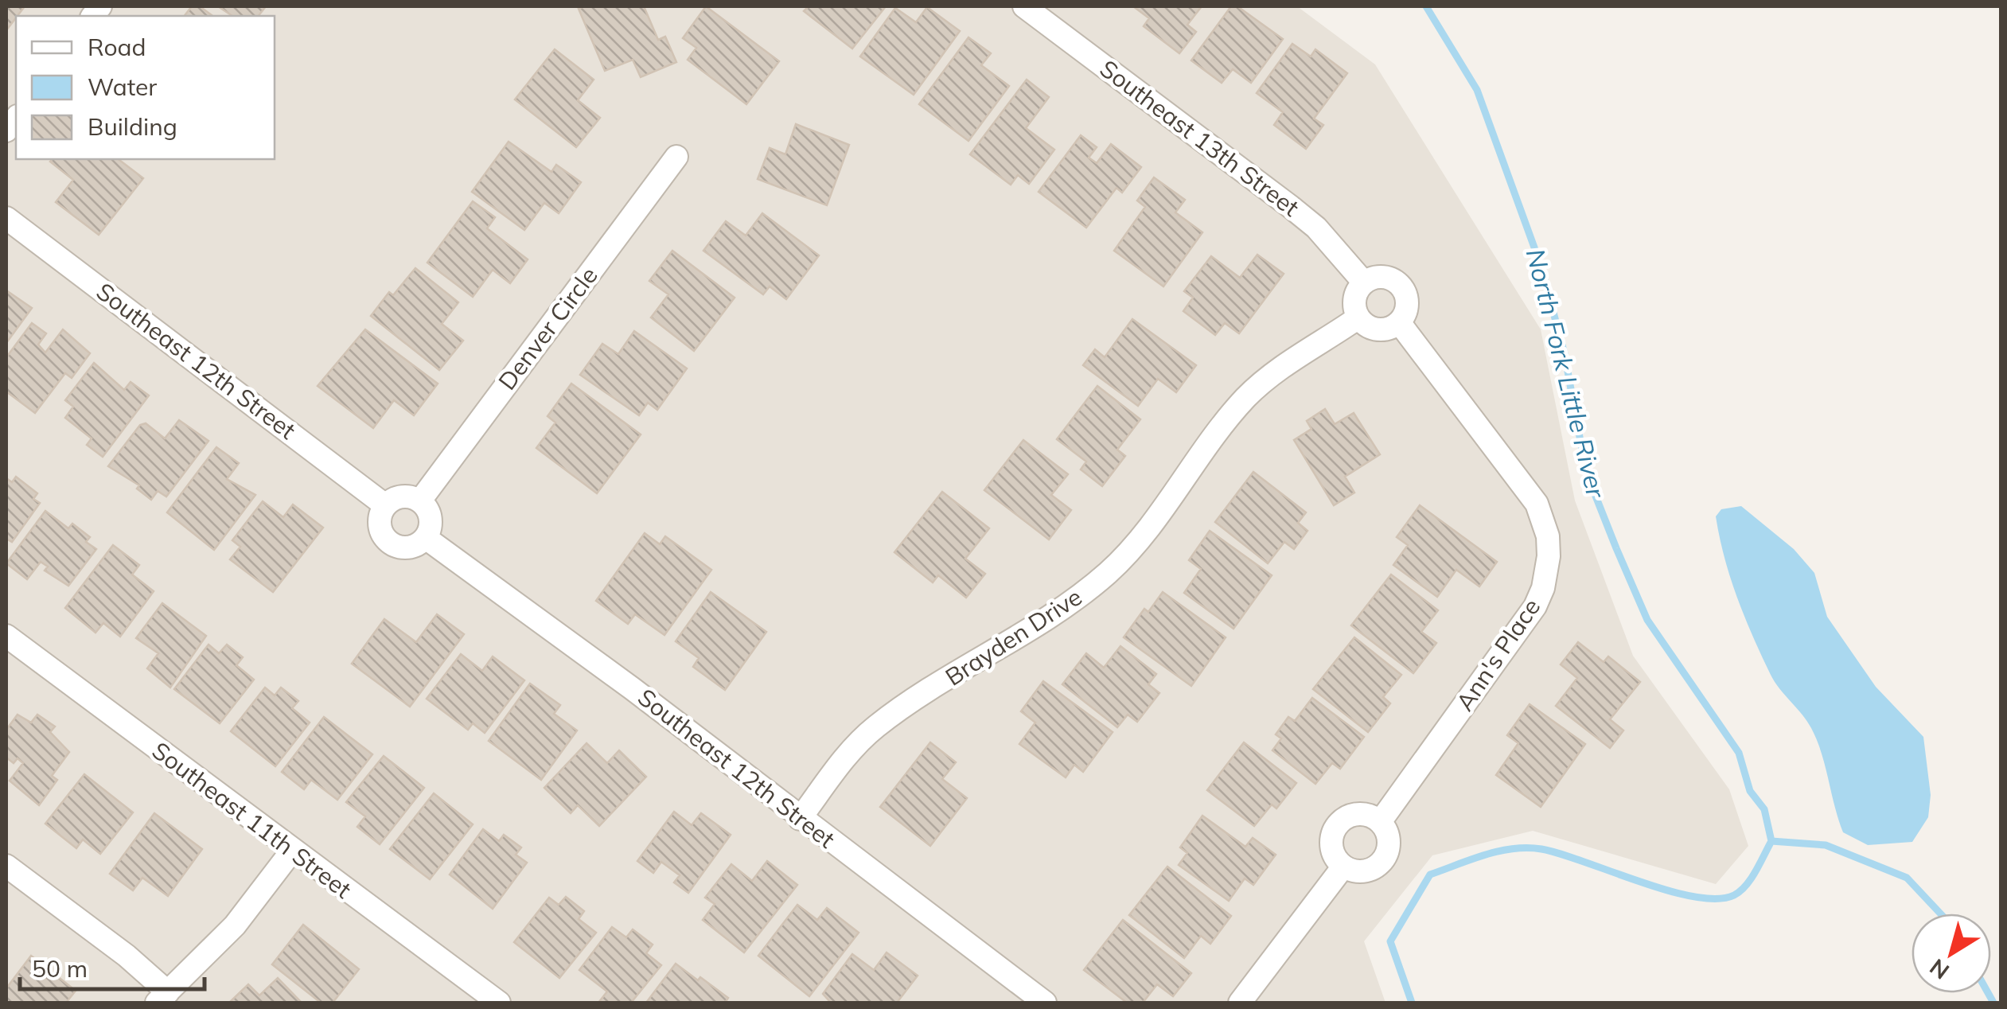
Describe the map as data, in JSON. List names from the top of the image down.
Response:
{
  "streets": {
    "street": [
      "Southeast 13th Street",
      "Denver Circle",
      "Southeast 12th Street",
      "Brayden Drive",
      "Ann's Place",
      "Southeast 11th Street"
    ]
  },
  "crossings": [
    ["Southeast 13th Street", "Brayden Drive"],
    ["Southeast 13th Street", "Ann's Place"],
    ["Denver Circle", "Southeast 12th Street"],
    ["Southeast 12th Street", "Brayden Drive"],
    ["Brayden Drive", "Ann's Place"]
  ],
  "water": ["North Fork Little River"],
  "legend": ["Road", "Water", "Building"],
  "scale_bar": "50 m",
  "north": "bottom left"
}
